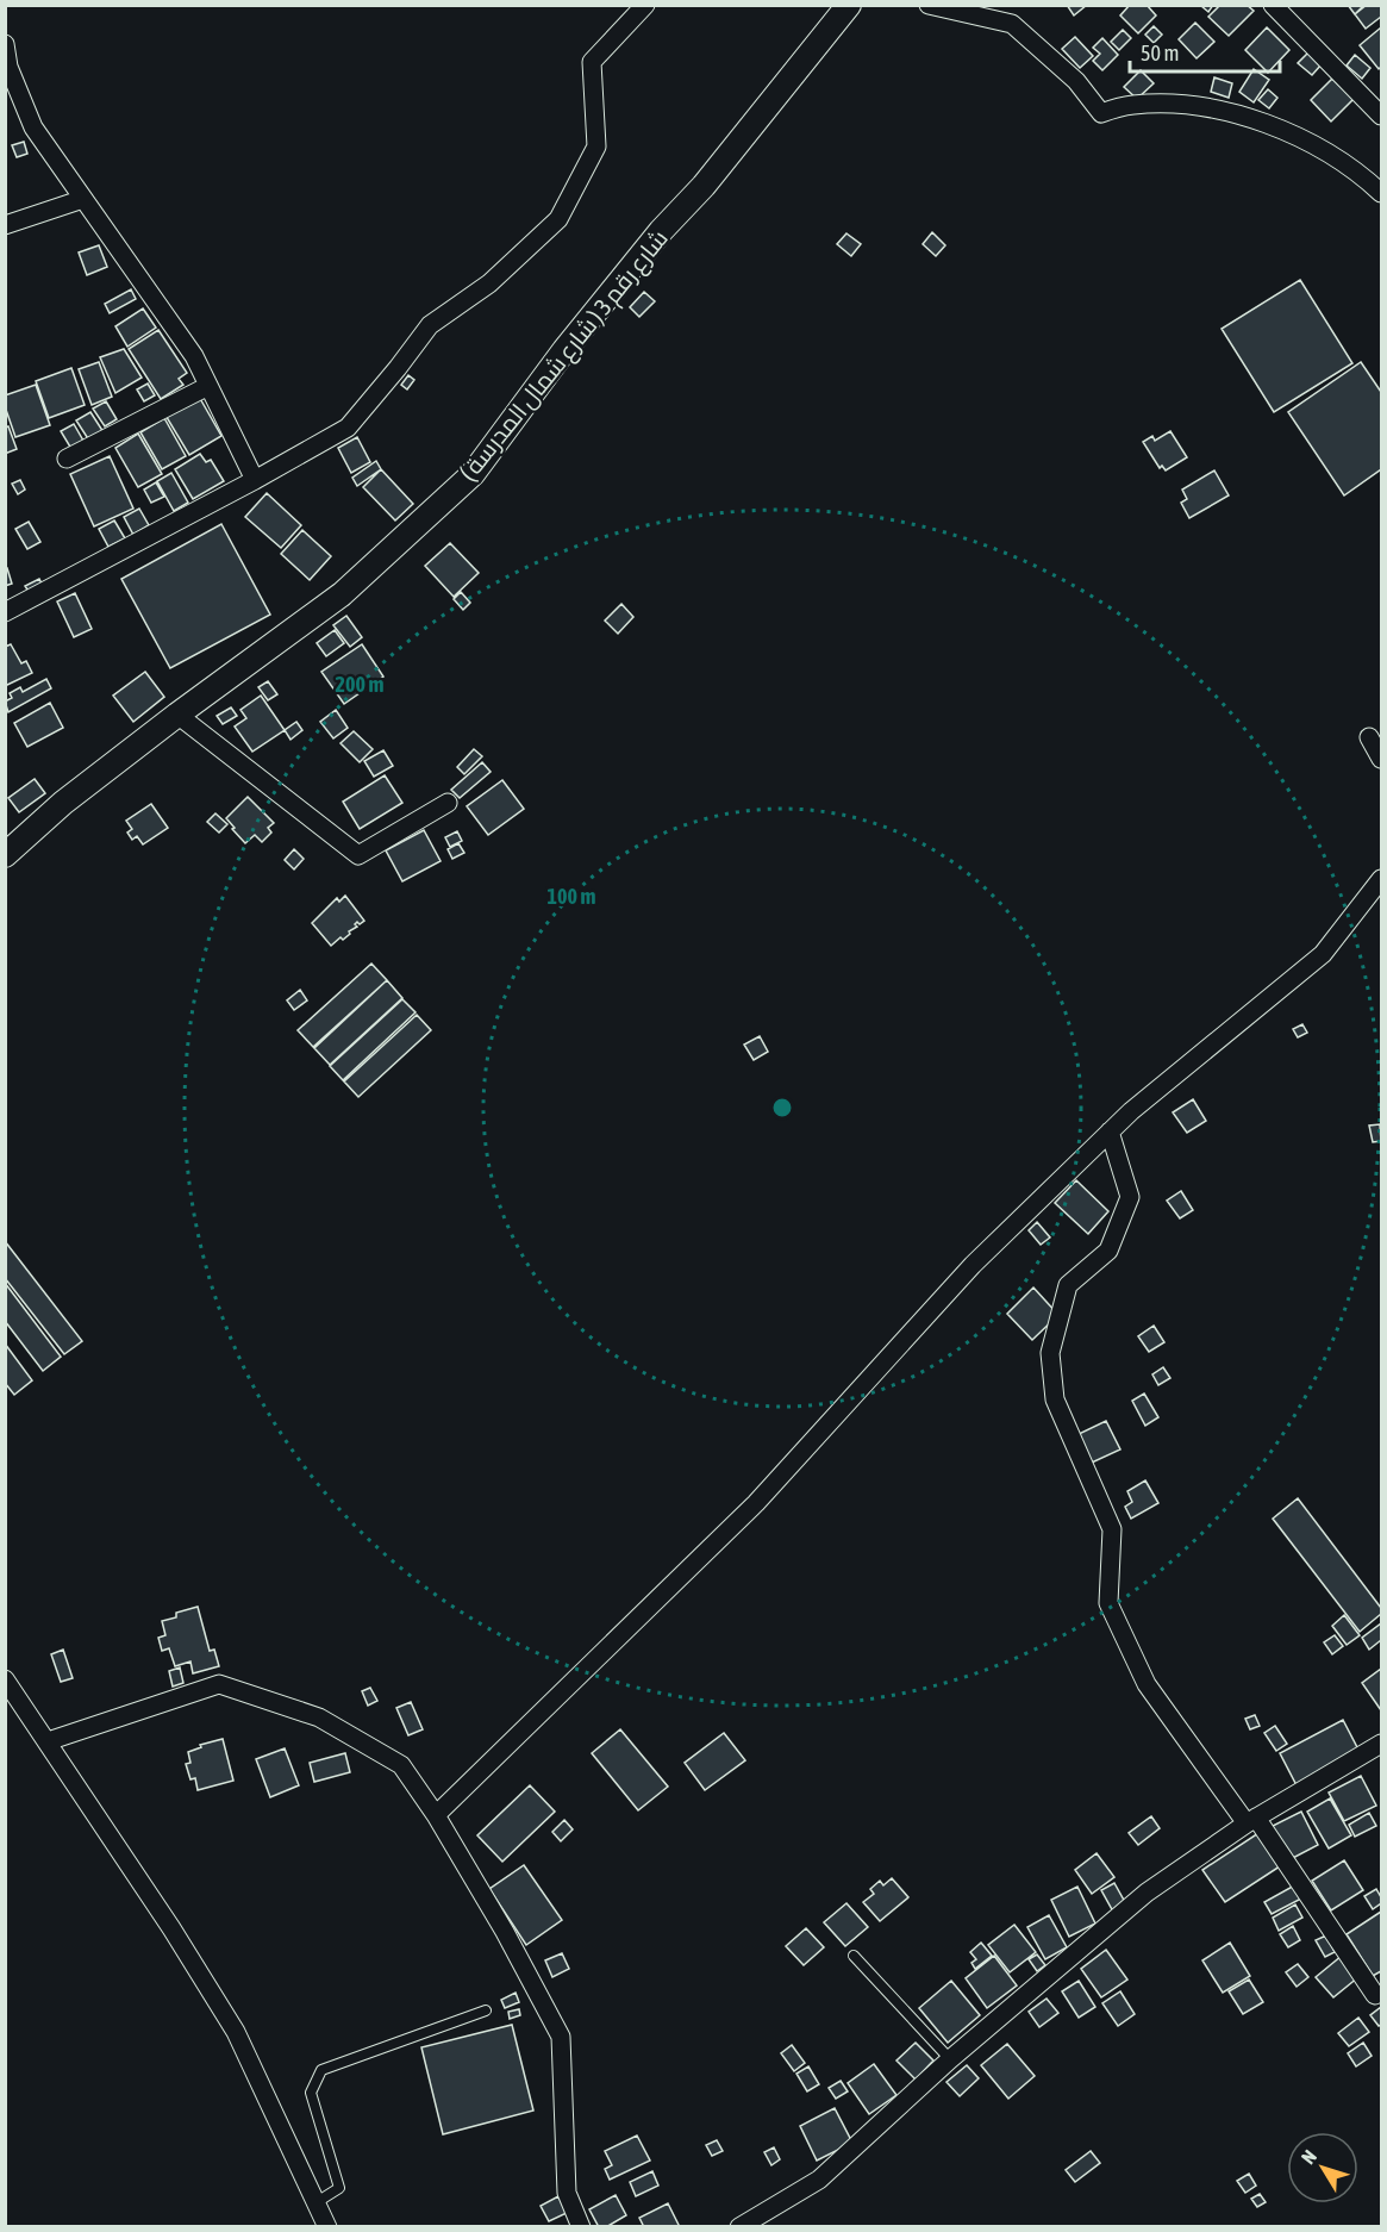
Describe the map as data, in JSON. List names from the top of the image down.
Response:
{
  "streets": {
    "street": ["شارع رقم 3 ( شارع شمال المدرسة )"]
  },
  "scale_bar": "50 m",
  "north": "top left",
  "rings": ["200 m", "100 m"]
}
